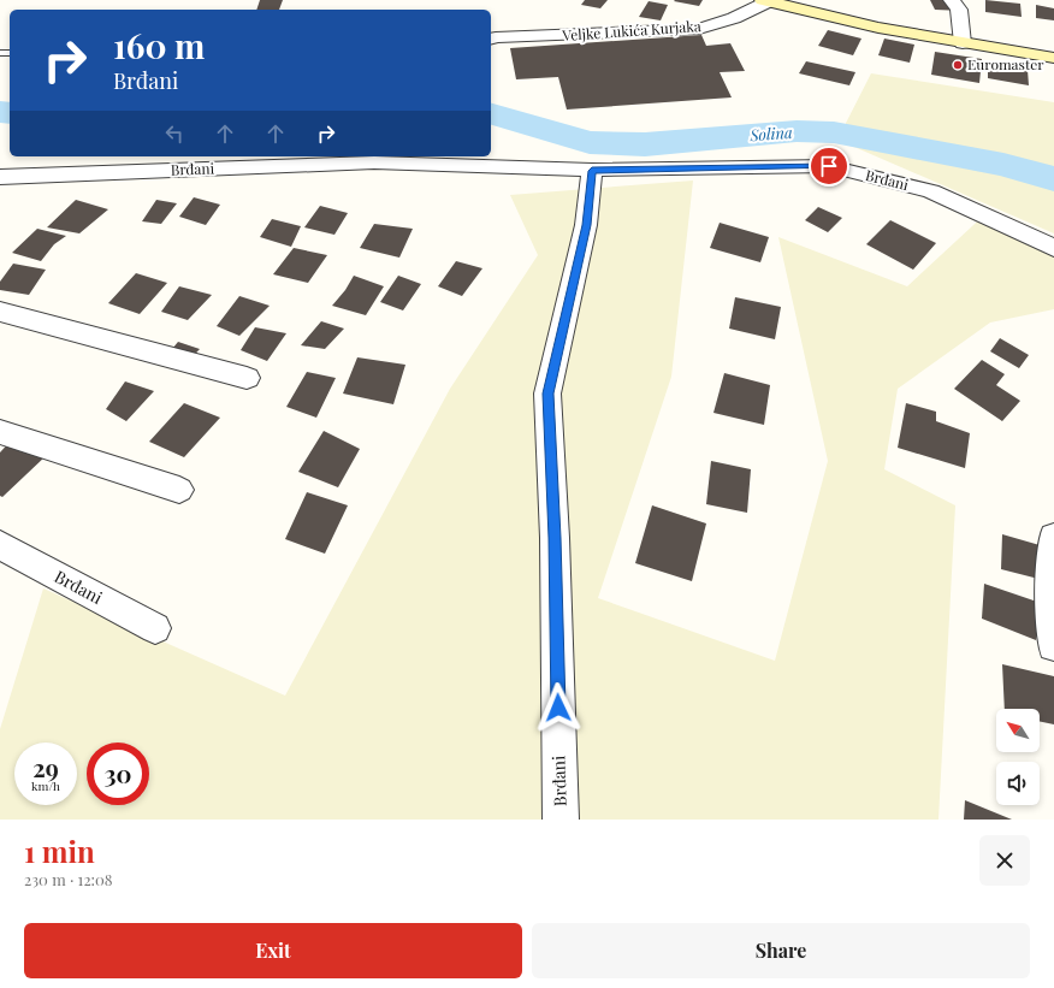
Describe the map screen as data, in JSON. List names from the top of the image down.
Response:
{
  "streets": {
    "main road": ["Veljke Lukića Kurjaka"],
    "street": ["Brđani"]
  },
  "water": ["Solina"],
  "places": ["Euromaster"],
  "north": "top left",
  "page": {
    "turn": ["160 m", "Brđani"],
    "speed": "29 km/h",
    "limit": "30",
    "heading": ["1 min", "230 m · 12:08"],
    "buttons": ["Exit", "Share"]
  }
}
